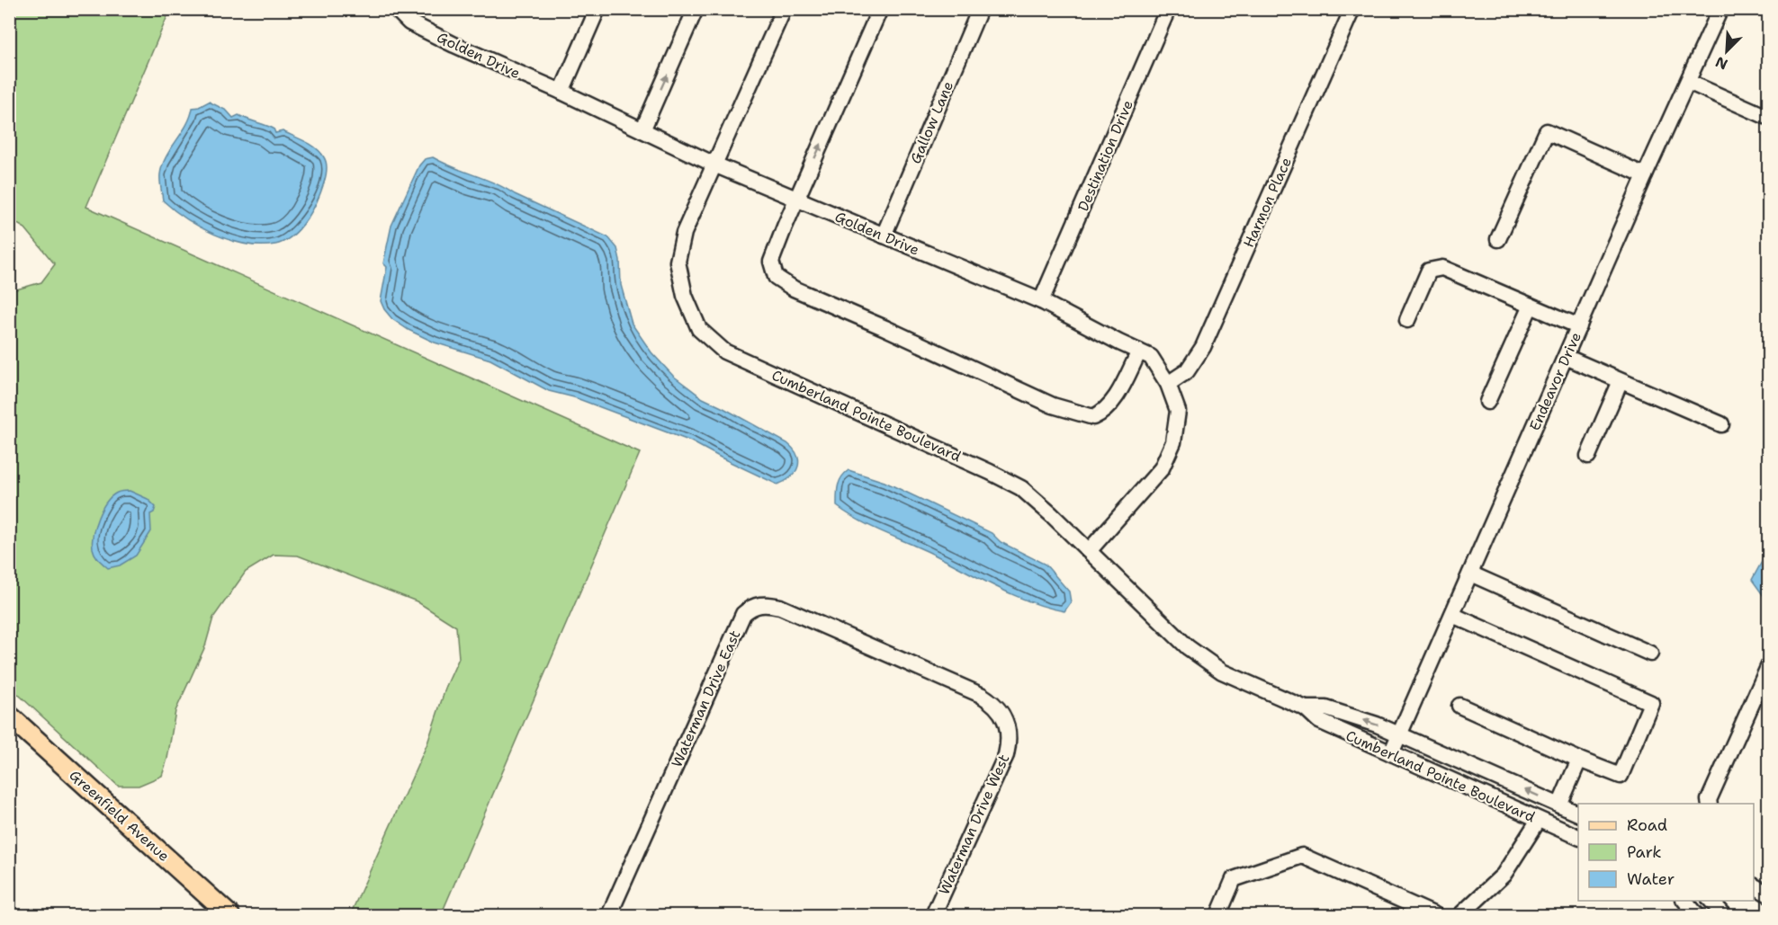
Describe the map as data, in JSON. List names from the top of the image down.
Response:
{
  "streets": {
    "main road": ["Greenfield Avenue"],
    "street": [
      "Golden Drive",
      "Gallow Lane",
      "Destination Drive",
      "Harmon Place",
      "Endeavor Drive",
      "Cumberland Pointe Boulevard",
      "Waterman Drive East",
      "Waterman Drive West"
    ]
  },
  "crossings": [
    ["Golden Drive", "Gallow Lane"],
    ["Golden Drive", "Destination Drive"],
    ["Golden Drive", "Harmon Place"],
    ["Golden Drive", "Cumberland Pointe Boulevard"],
    ["Endeavor Drive", "Cumberland Pointe Boulevard"],
    ["Waterman Drive East", "Waterman Drive West"]
  ],
  "legend": ["Road", "Park", "Water"],
  "north": "bottom left"
}
